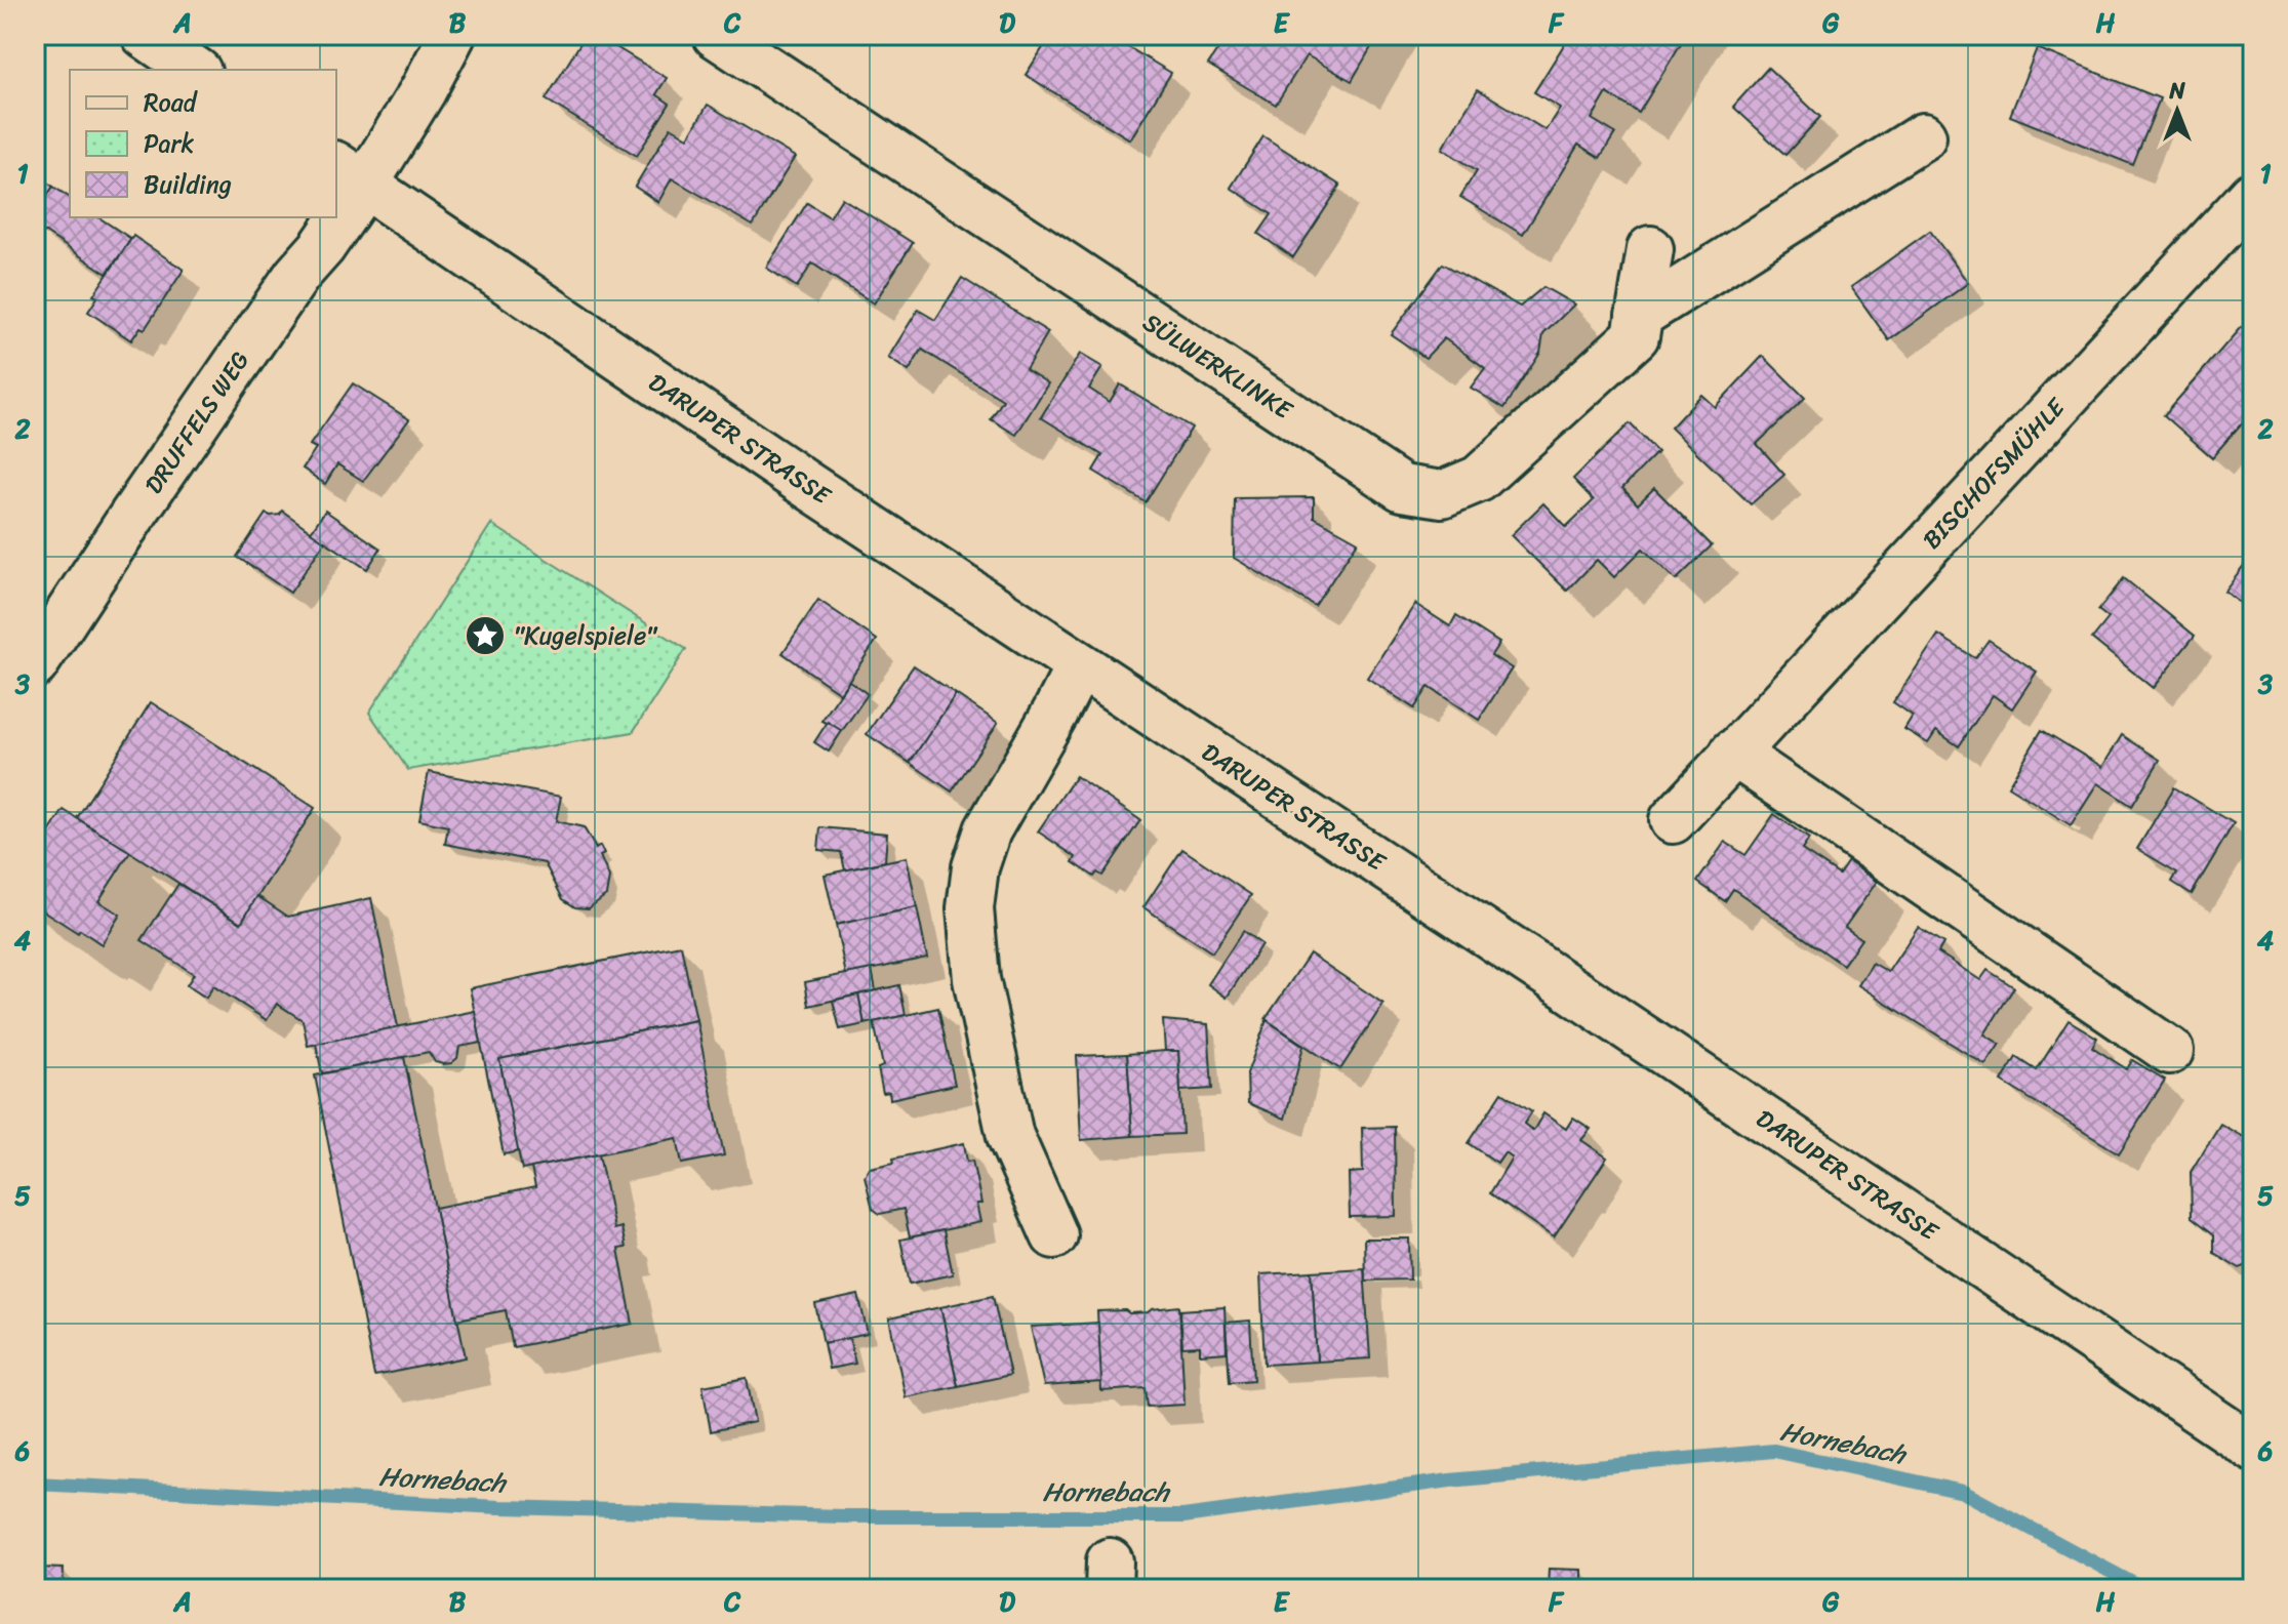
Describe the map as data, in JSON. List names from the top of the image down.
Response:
{
  "streets": {
    "street": [
      "SÜLWERKLINKE",
      "DRUFFELS WEG",
      "DARUPER STRASSE",
      "BISCHOFSMÜHLE"
    ]
  },
  "crossings": [
    ["DRUFFELS WEG", "DARUPER STRASSE"]
  ],
  "water": ["Hornebach"],
  "places": {
    "place": ["\"Kugelspiele\""]
  },
  "legend": ["Road", "Park", "Building"],
  "north": "top",
  "grid": {
    "columns": [
      "A",
      "B",
      "C",
      "D",
      "E",
      "F",
      "G",
      "H"
    ],
    "rows": [
      "1",
      "2",
      "3",
      "4",
      "5",
      "6"
    ]
  }
}
